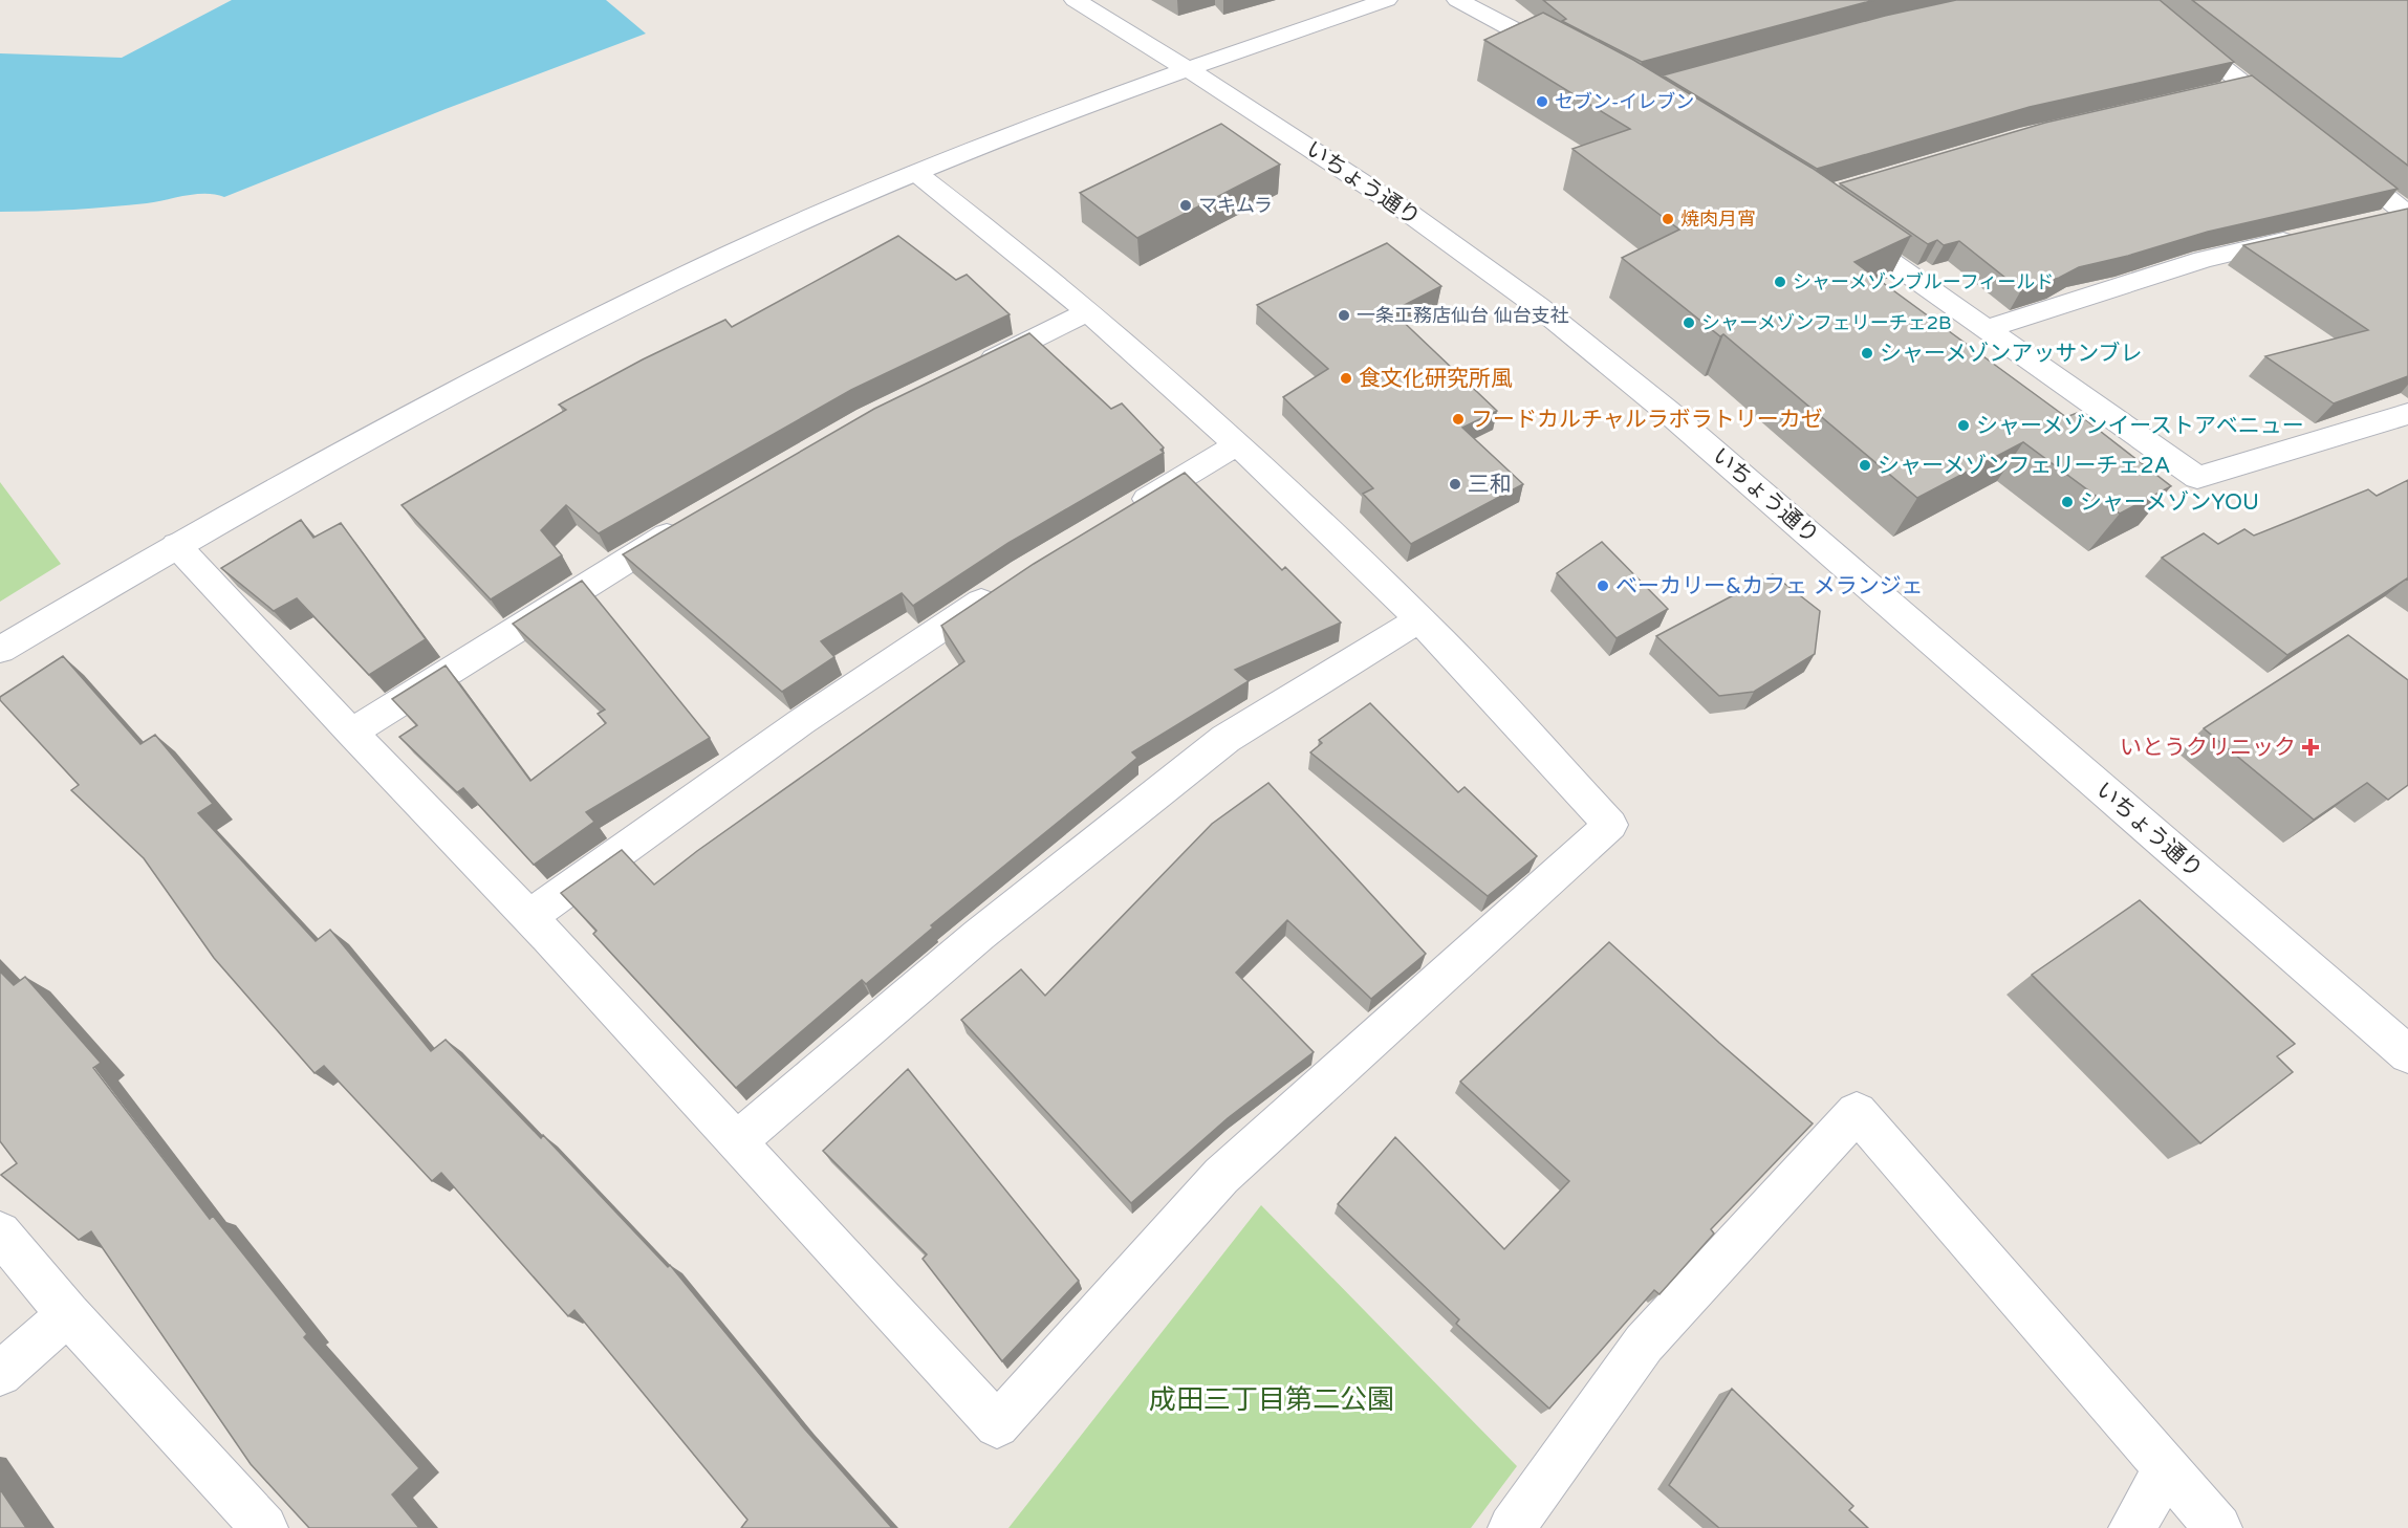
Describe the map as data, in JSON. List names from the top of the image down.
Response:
{
  "streets": {
    "street": ["いちょう通り"]
  },
  "parks": ["成田三丁目第二公園"],
  "places": {
    "other": [
      "セブン-イレブン",
      "マキムラ",
      "焼肉月宵",
      "シャーメゾンブルーフィールド",
      "一条工務店仙台 仙台支社",
      "シャーメゾンフェリーチェ2B",
      "シャーメゾンアッサンブレ",
      "食文化研究所風",
      "フードカルチャルラボラトリーカゼ",
      "シャーメゾンイーストアベニュー",
      "シャーメゾンフェリーチェ2A",
      "三和",
      "シャーメゾンYOU",
      "ベーカリー&カフェ メランジェ"
    ],
    "health": ["いとうクリニック"]
  }
}
